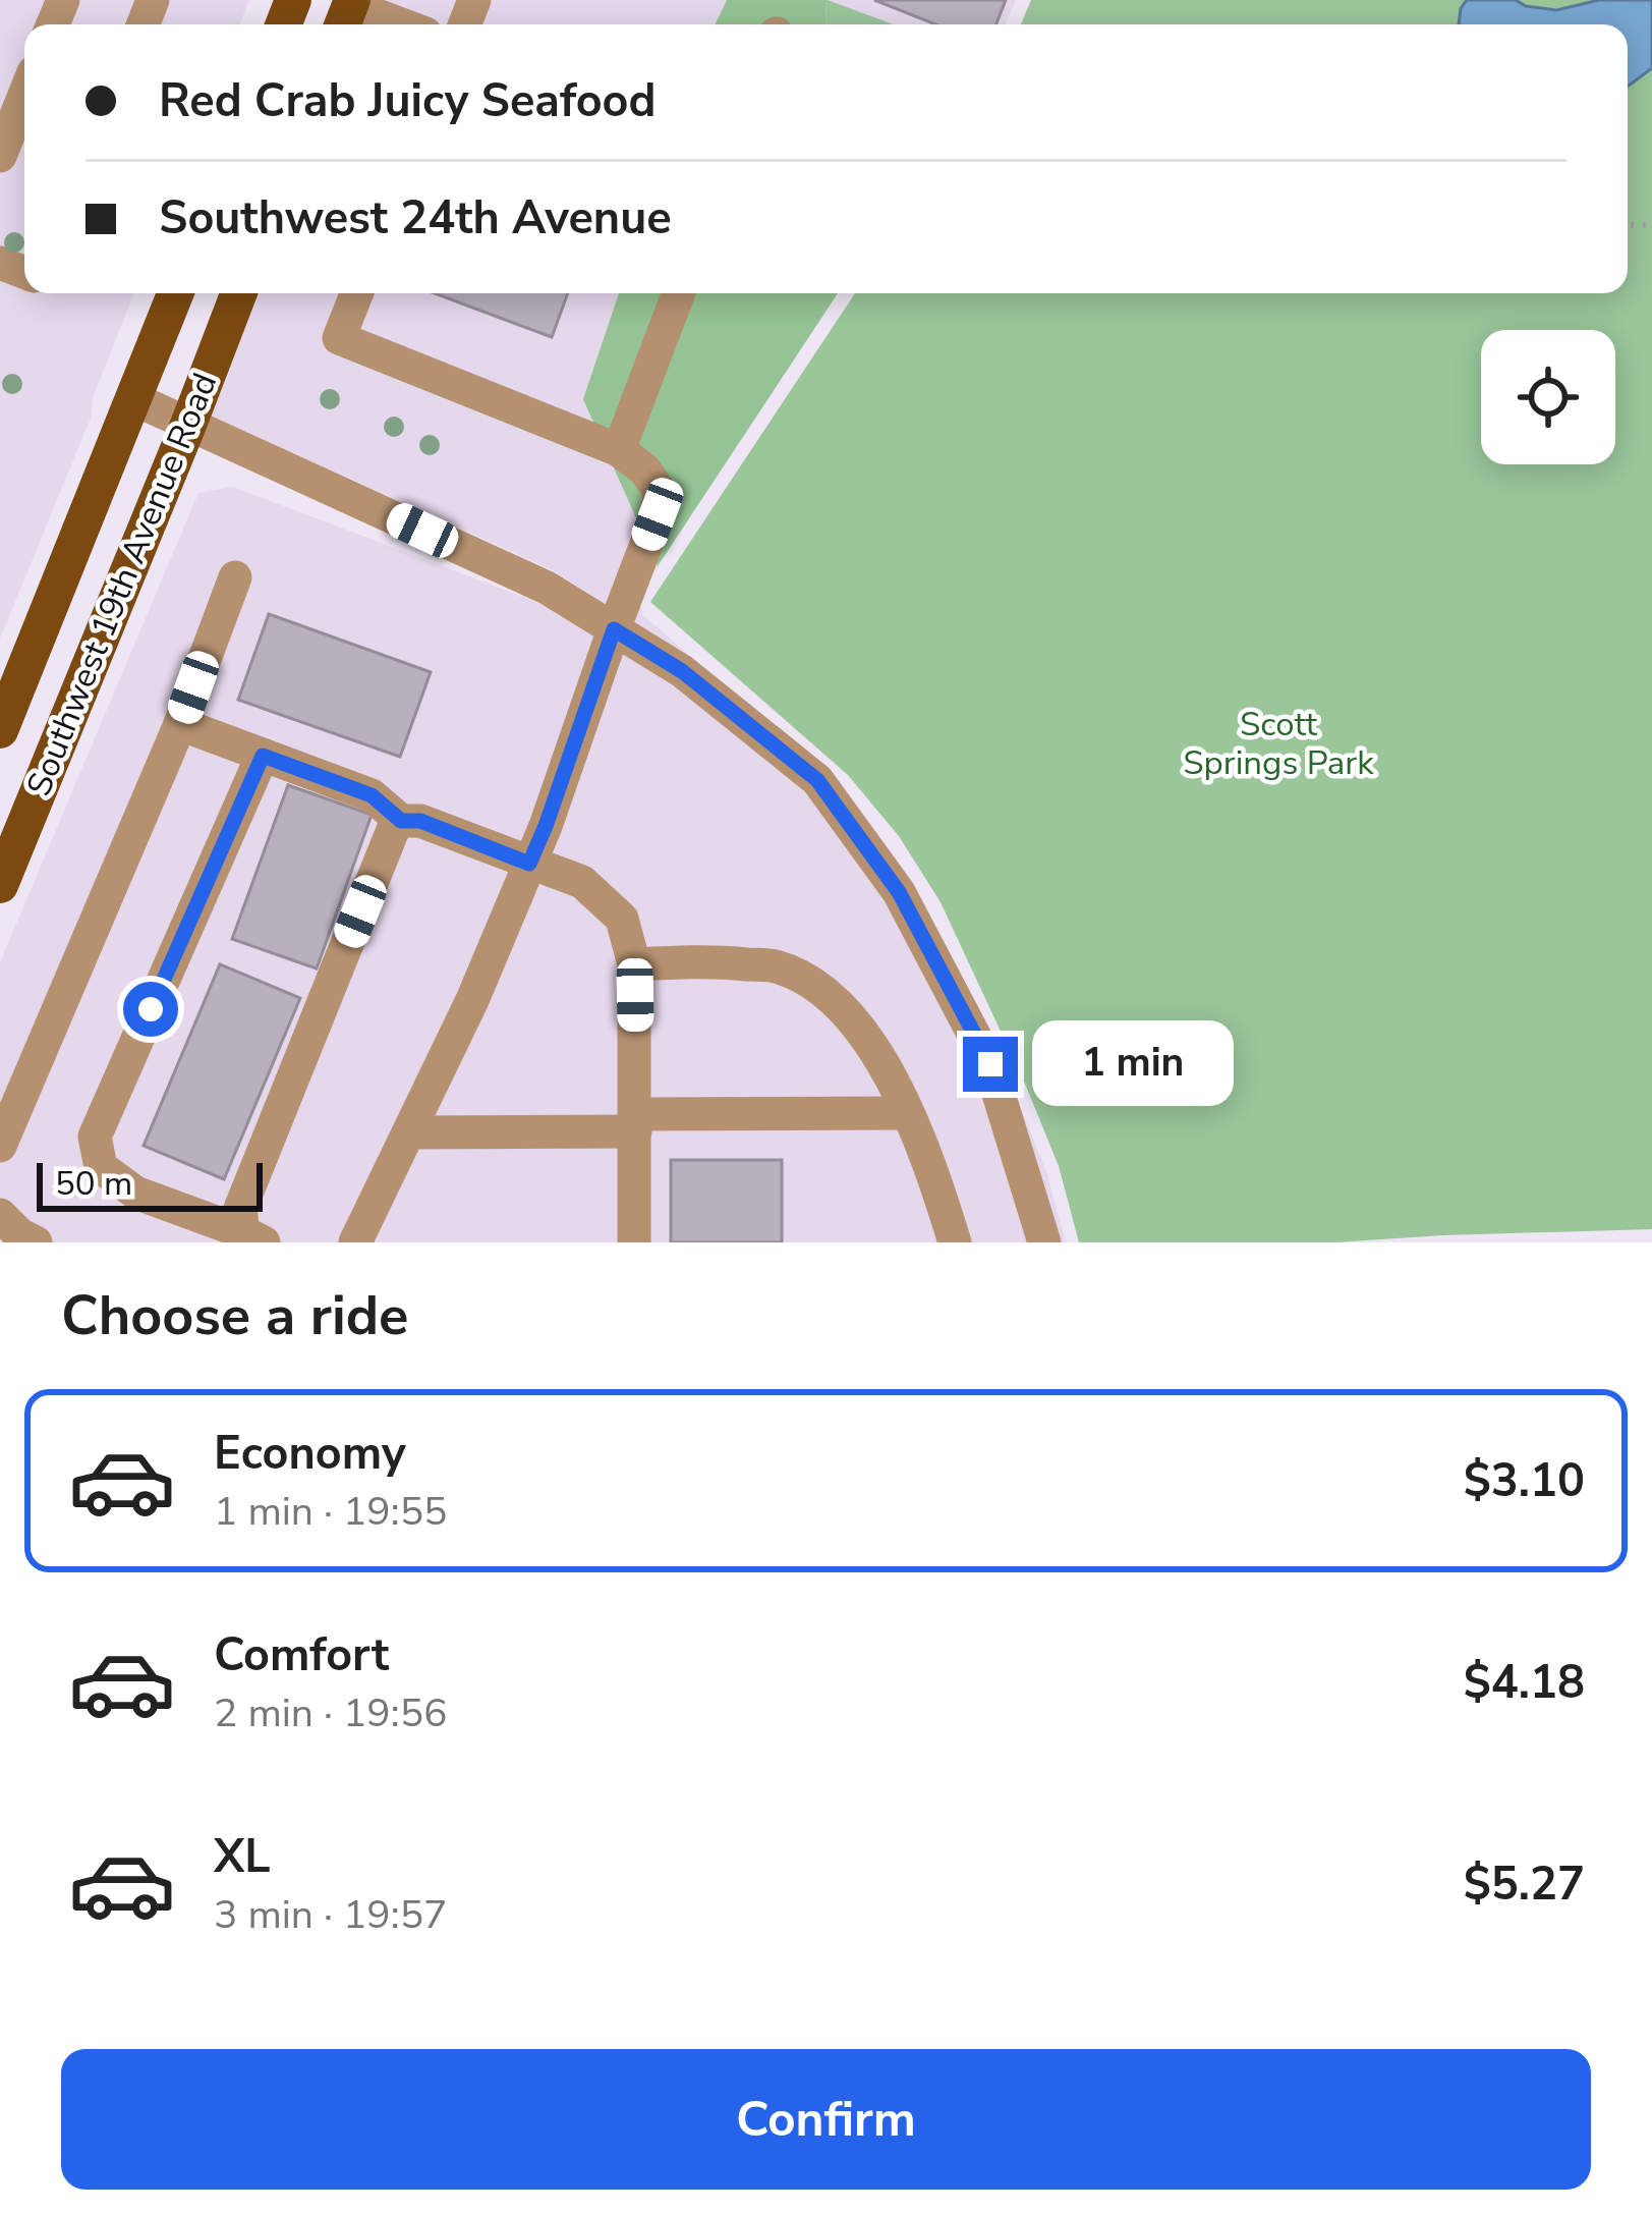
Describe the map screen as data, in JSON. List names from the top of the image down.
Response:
{
  "streets": {
    "main road": ["Southwest 19th Avenue Road"]
  },
  "parks": ["Scott Springs Park"],
  "scale_bar": "50 m",
  "page": {
    "banner": ["Red Crab Juicy Seafood", "Southwest 24th Avenue"],
    "bubble": "1 min",
    "scale": "50 m",
    "heading": "Choose a ride",
    "list": [
      {
        "name": "Economy",
        "note": "1 min · 19:55",
        "value": "$3.10"
      },
      {
        "name": "Comfort",
        "note": "2 min · 19:56",
        "value": "$4.18"
      },
      {
        "name": "XL",
        "note": "3 min · 19:57",
        "value": "$5.27"
      }
    ],
    "buttons": "Confirm"
  }
}
